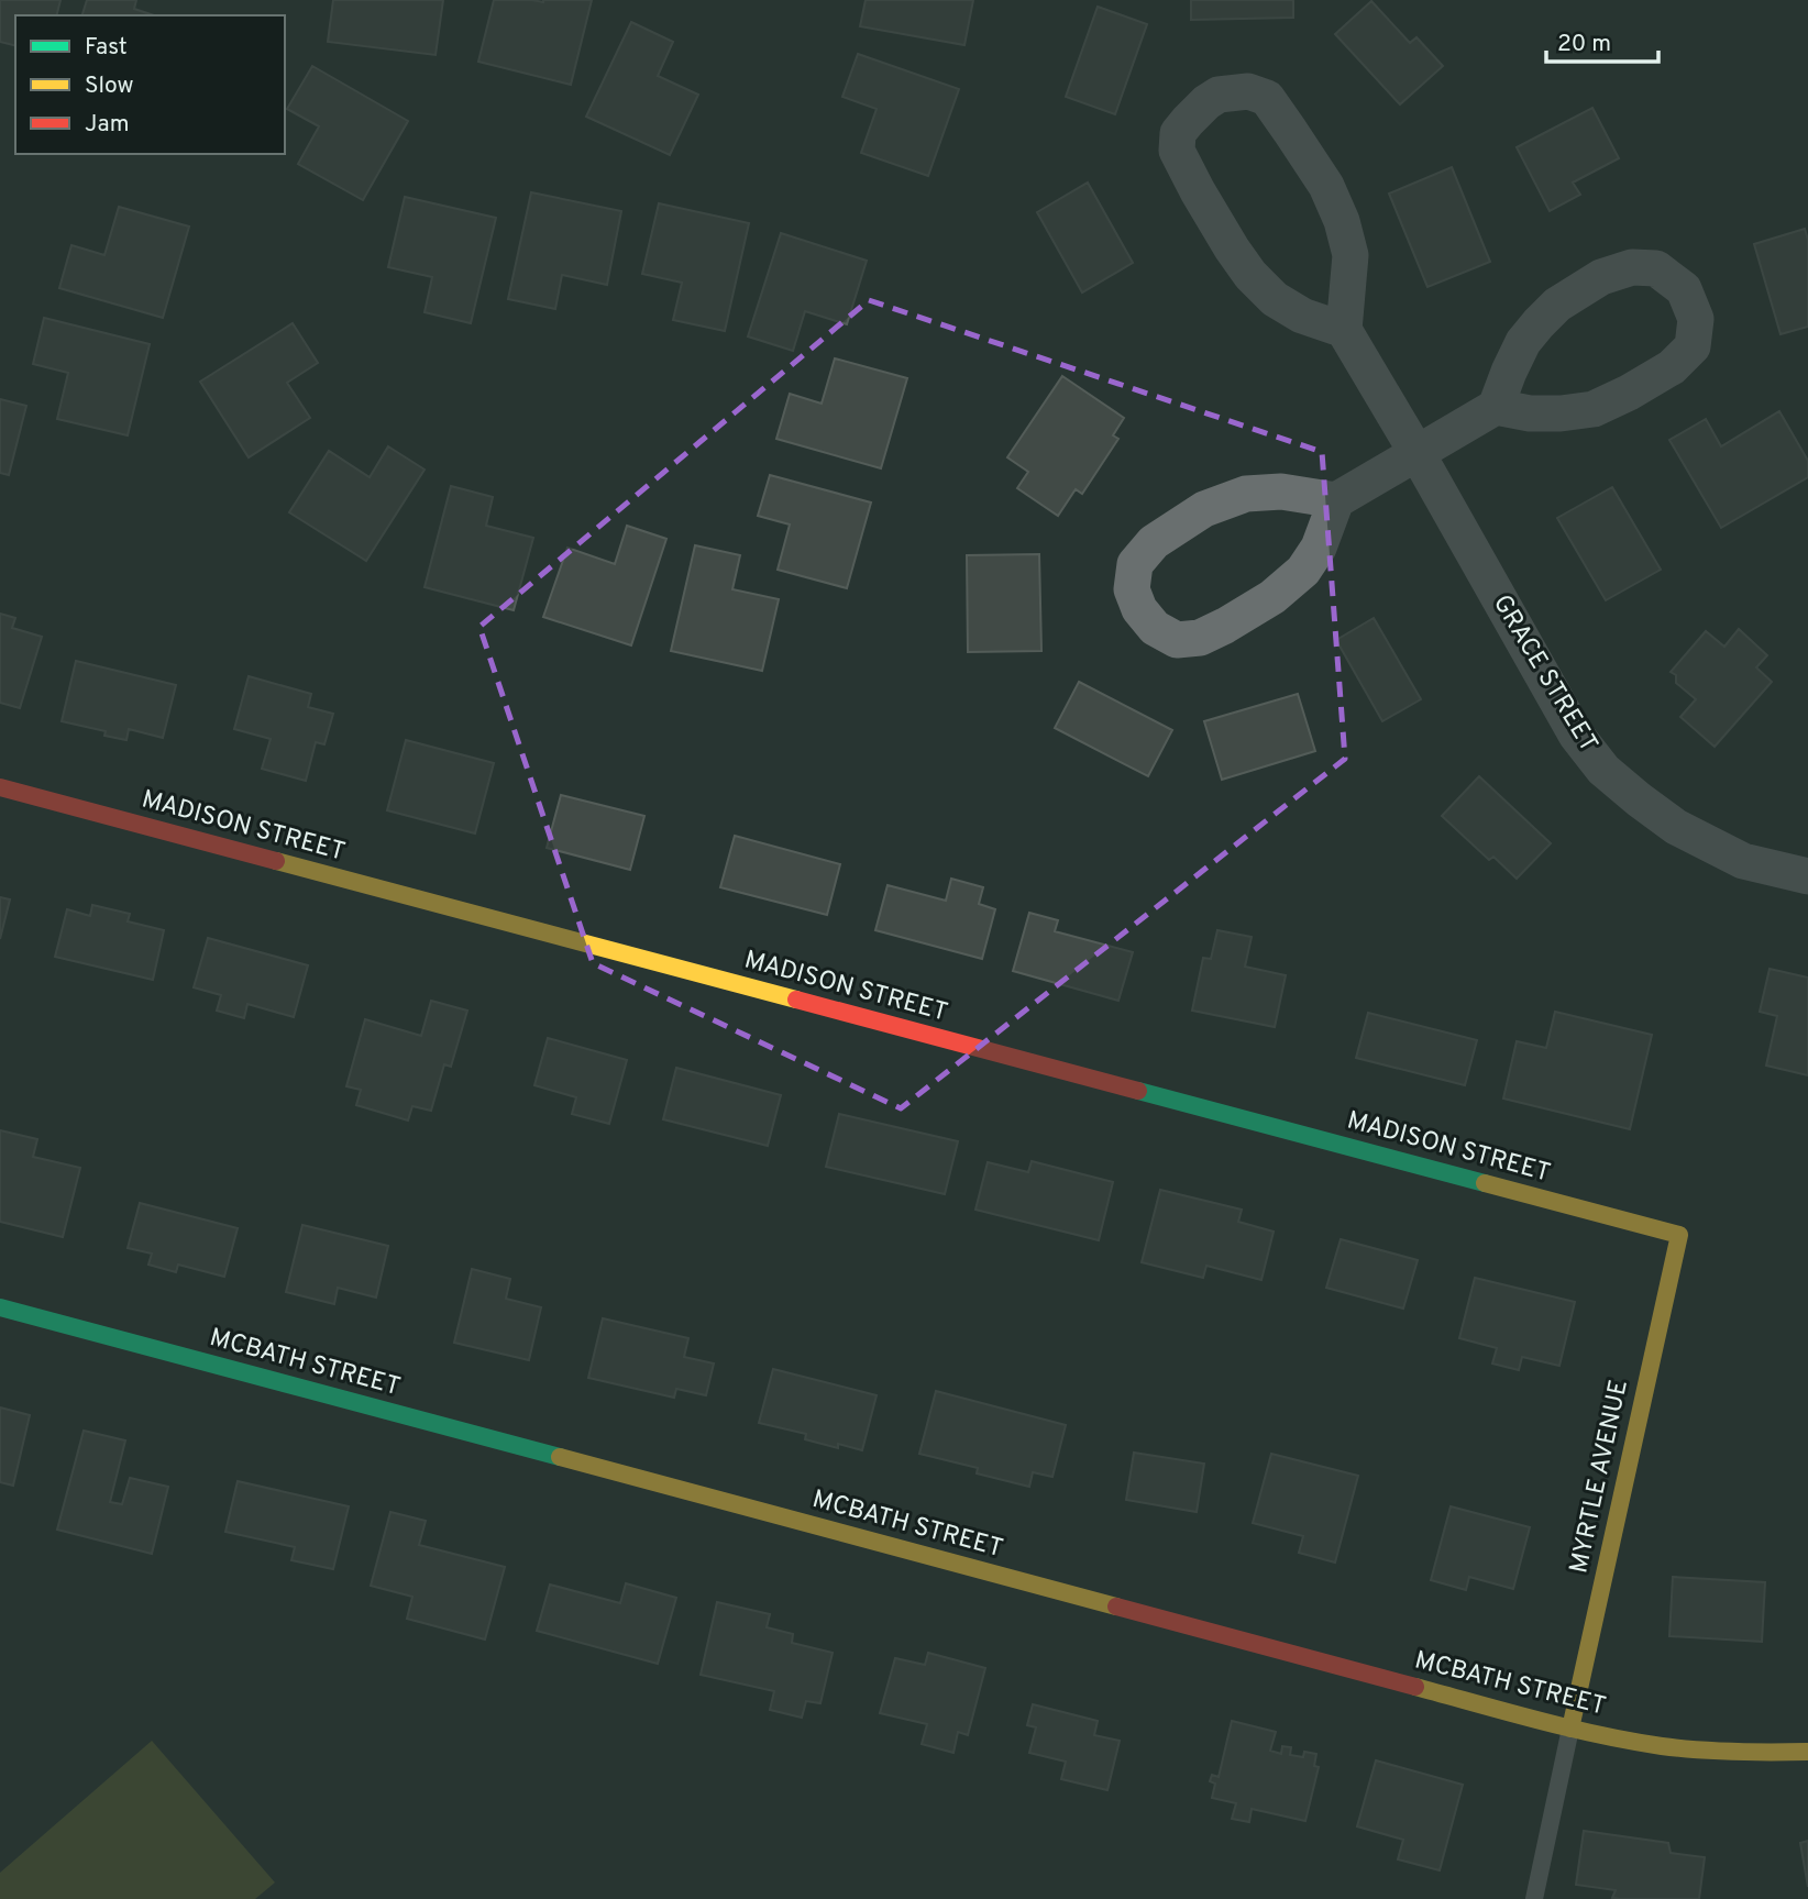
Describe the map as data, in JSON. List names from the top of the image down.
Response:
{
  "streets": {
    "street": [
      "GRACE STREET",
      "MADISON STREET",
      "MCBATH STREET",
      "MYRTLE AVENUE"
    ]
  },
  "crossings": [
    ["MADISON STREET", "MYRTLE AVENUE"],
    ["MCBATH STREET", "MYRTLE AVENUE"]
  ],
  "legend": ["Fast", "Slow", "Jam"],
  "scale_bar": "20 m"
}
